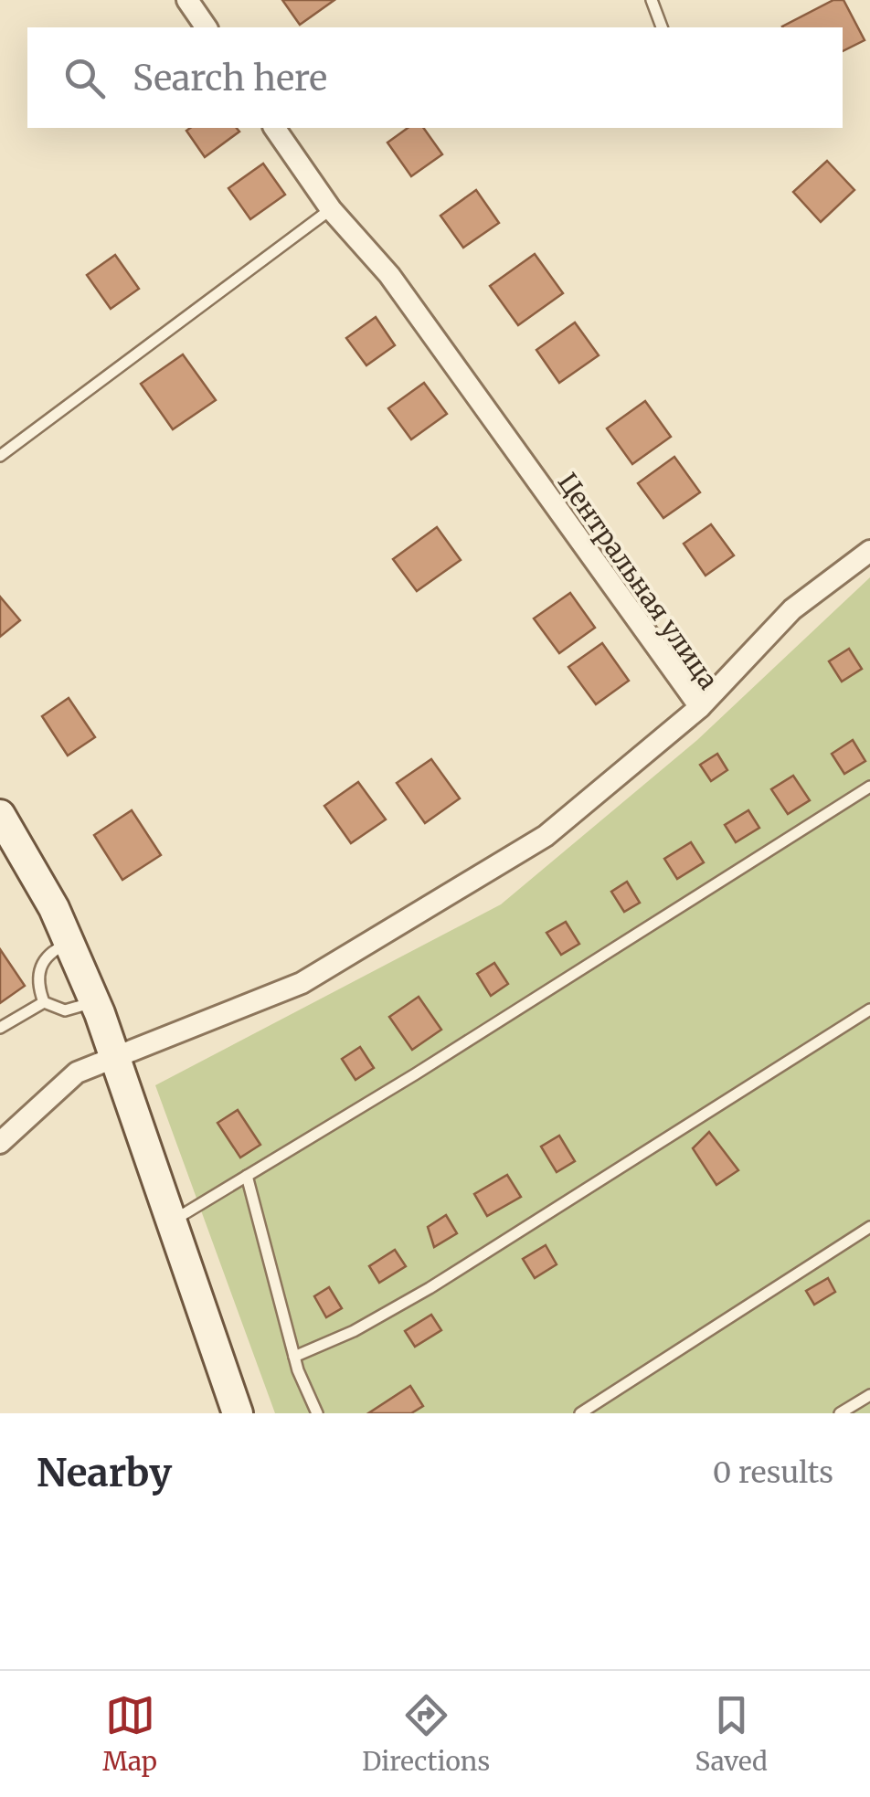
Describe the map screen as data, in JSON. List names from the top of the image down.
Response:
{
  "streets": {
    "street": ["Центральная улица"]
  },
  "page": {
    "search": "Search here",
    "heading": ["Nearby", "0 results"],
    "nav": ["Map", "Directions", "Saved"]
  }
}
